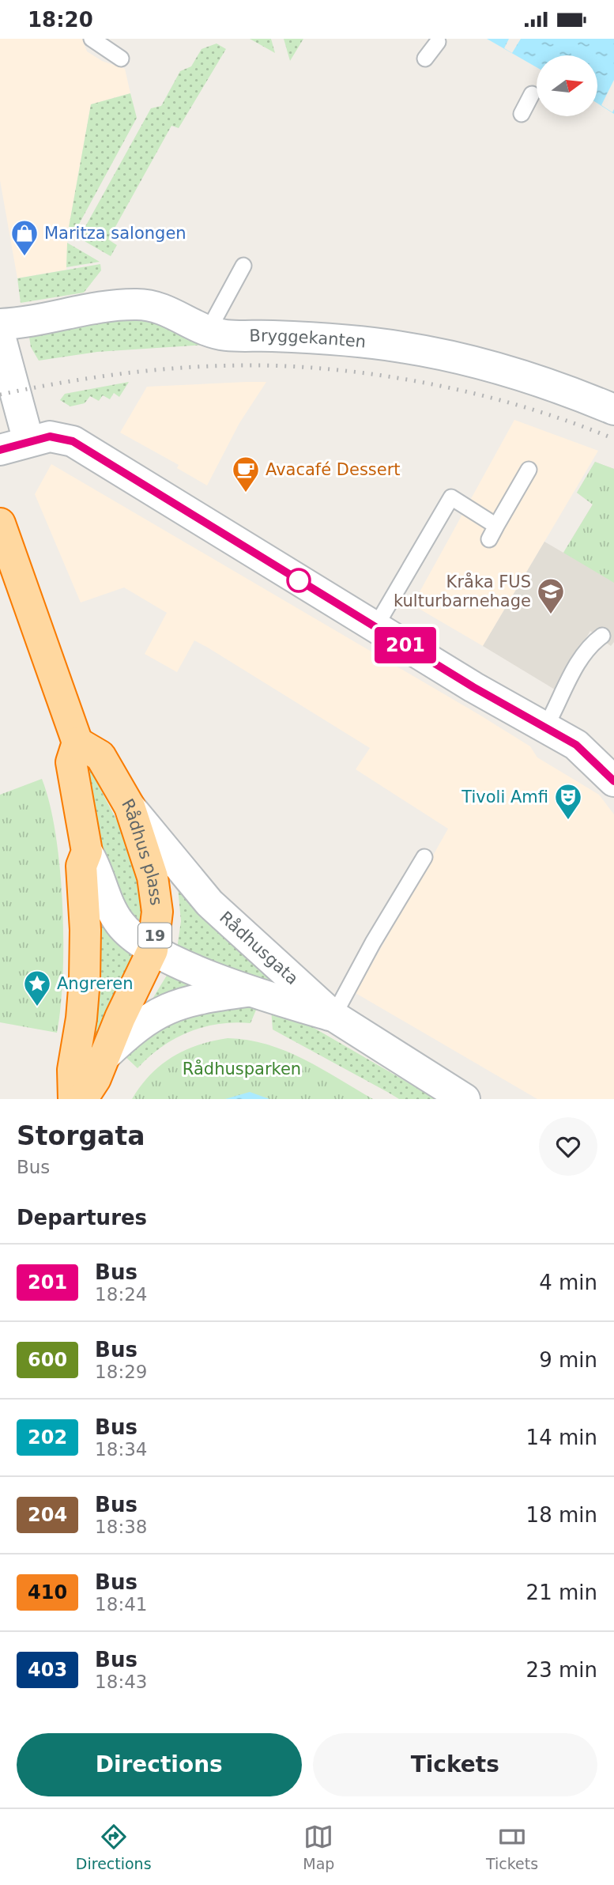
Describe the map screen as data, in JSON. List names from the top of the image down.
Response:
{
  "streets": {
    "highway": ["Rådhus plass", "19"],
    "street": ["Bryggekanten", "Rådhusgata"]
  },
  "crossings": [
    ["Rådhus plass", "Rådhusgata"]
  ],
  "parks": ["Rådhusparken"],
  "places": {
    "shop": ["Maritza salongen"],
    "cafe": ["Avacafé Dessert"],
    "school or university": ["Kråka FUS kulturbarnehage"],
    "theatre": ["Tivoli Amfi"],
    "place": ["Angreren"]
  },
  "lines": ["bus line 201"],
  "north": "right",
  "page": {
    "status": "18:20",
    "on_map": "201",
    "heading": [
      ["Storgata", "Bus"],
      "Departures"
    ],
    "list": [
      {
        "mark": "201",
        "name": "Bus",
        "note": "18:24",
        "value": "4 min"
      },
      {
        "mark": "600",
        "name": "Bus",
        "note": "18:29",
        "value": "9 min"
      },
      {
        "mark": "202",
        "name": "Bus",
        "note": "18:34",
        "value": "14 min"
      },
      {
        "mark": "204",
        "name": "Bus",
        "note": "18:38",
        "value": "18 min"
      },
      {
        "mark": "410",
        "name": "Bus",
        "note": "18:41",
        "value": "21 min"
      },
      {
        "mark": "403",
        "name": "Bus",
        "note": "18:43",
        "value": "23 min"
      }
    ],
    "buttons": ["Directions", "Tickets"],
    "tabs": ["Directions", "Map", "Tickets"]
  }
}
